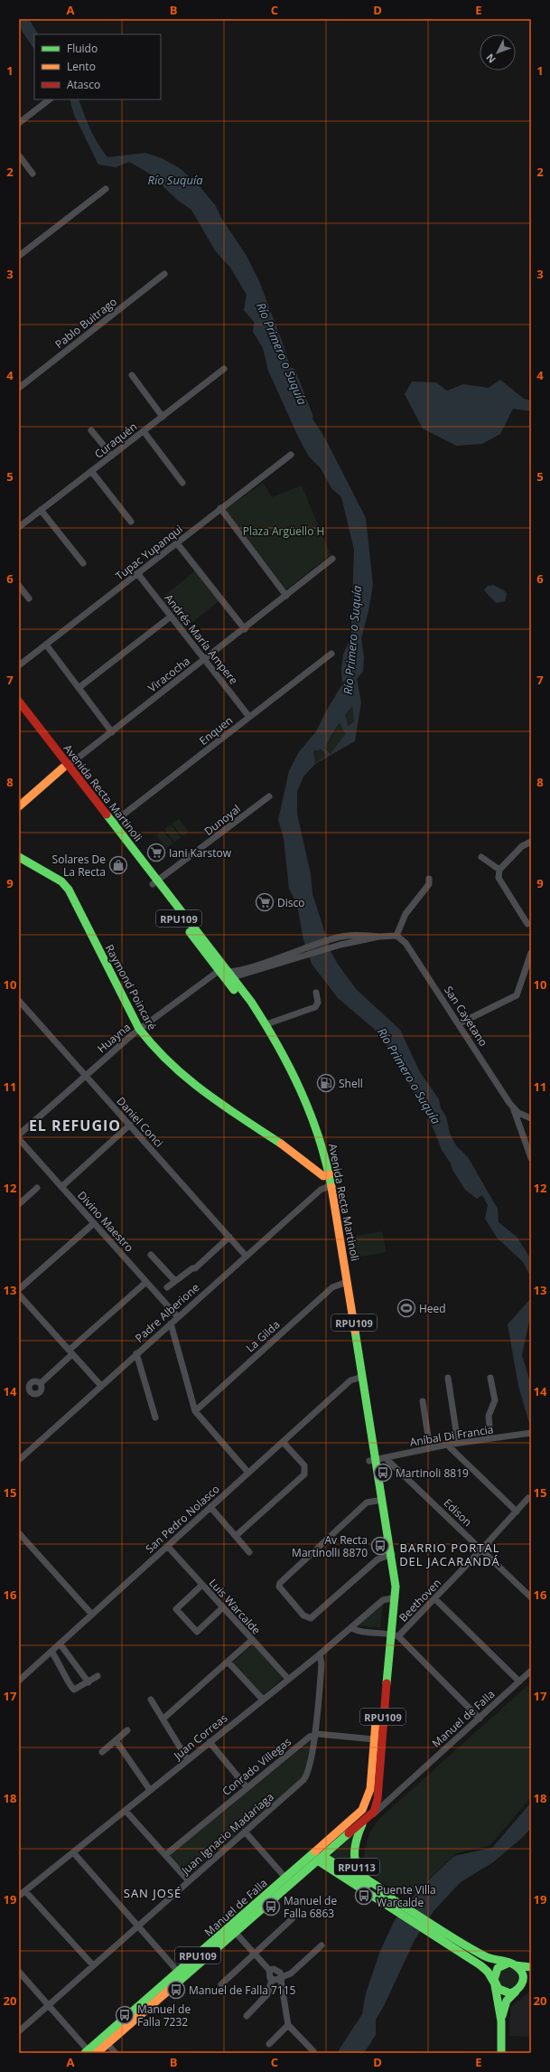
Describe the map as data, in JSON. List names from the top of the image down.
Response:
{
  "streets": {
    "main road": [
      "Viracocha",
      "Avenida Recta Martinoli",
      "RPU109",
      "Raymond Poincaré",
      "Manuel de Falla",
      "RPU113"
    ],
    "street": [
      "Pablo Buitrago",
      "Curaquén",
      "Tupac Yupanqui",
      "Andrés María Ampere",
      "Enquen",
      "Dunoyal",
      "San Cayetano",
      "Huayna",
      "Daniel Conci",
      "Divino Maestro",
      "Padre Alberione",
      "La Gilda",
      "Aníbal Di Francia",
      "Edison",
      "San Pedro Nolasco",
      "Beethoven",
      "Luis Warcalde",
      "Juan Correas",
      "Conrado Villegas",
      "Juan Ignacio Madariaga"
    ]
  },
  "crossings": [
    ["Tupac Yupanqui", "Andrés María Ampere"],
    ["Andrés María Ampere", "Viracocha"],
    ["Andrés María Ampere", "Enquen"],
    ["Viracocha", "Avenida Recta Martinoli"],
    ["Enquen", "Avenida Recta Martinoli"],
    ["Avenida Recta Martinoli", "Dunoyal"],
    ["Avenida Recta Martinoli", "Raymond Poincaré"],
    ["Avenida Recta Martinoli", "Huayna"],
    ["Avenida Recta Martinoli", "Padre Alberione"],
    ["Avenida Recta Martinoli", "La Gilda"],
    ["Avenida Recta Martinoli", "Aníbal Di Francia"],
    ["Avenida Recta Martinoli", "San Pedro Nolasco"],
    ["Avenida Recta Martinoli", "Beethoven"],
    ["Avenida Recta Martinoli", "Manuel de Falla"],
    ["Avenida Recta Martinoli", "Juan Correas"],
    ["Raymond Poincaré", "Huayna"],
    ["Huayna", "Daniel Conci"],
    ["Daniel Conci", "Padre Alberione"],
    ["Divino Maestro", "Padre Alberione"],
    ["Aníbal Di Francia", "Edison"],
    ["Edison", "Beethoven"],
    ["San Pedro Nolasco", "Luis Warcalde"],
    ["Luis Warcalde", "Juan Correas"],
    ["Manuel de Falla", "RPU113"],
    ["Juan Correas", "Juan Ignacio Madariaga"],
    ["Conrado Villegas", "Juan Ignacio Madariaga"]
  ],
  "districts": ["EL REFUGIO", "BARRIO PORTAL DEL JACARANDÁ", "SAN JOSÉ"],
  "water": ["Río Suquía", "Río Primero o Suquía"],
  "parks": ["Plaza Argüello H"],
  "places": {
    "supermarket": ["Iani Karstow", "Disco"],
    "shop": ["Solares De La Recta"],
    "fuel station": ["Shell"],
    "sports": ["Heed"],
    "bus stop": [
      "Martinoli 8819",
      "Av Recta Martinolli 8870",
      "Puente Villa Warcalde",
      "Manuel de Falla 6863",
      "Manuel de Falla 7115",
      "Manuel de Falla 7232"
    ]
  },
  "legend": ["Fluido", "Lento", "Atasco"],
  "north": "bottom left",
  "grid": {
    "columns": [
      "A",
      "B",
      "C",
      "D",
      "E"
    ],
    "rows": [
      "1",
      "2",
      "3",
      "4",
      "5",
      "6",
      "7",
      "8",
      "9",
      "10",
      "11",
      "12",
      "13",
      "14",
      "15",
      "16",
      "17",
      "18",
      "19",
      "20"
    ]
  }
}
